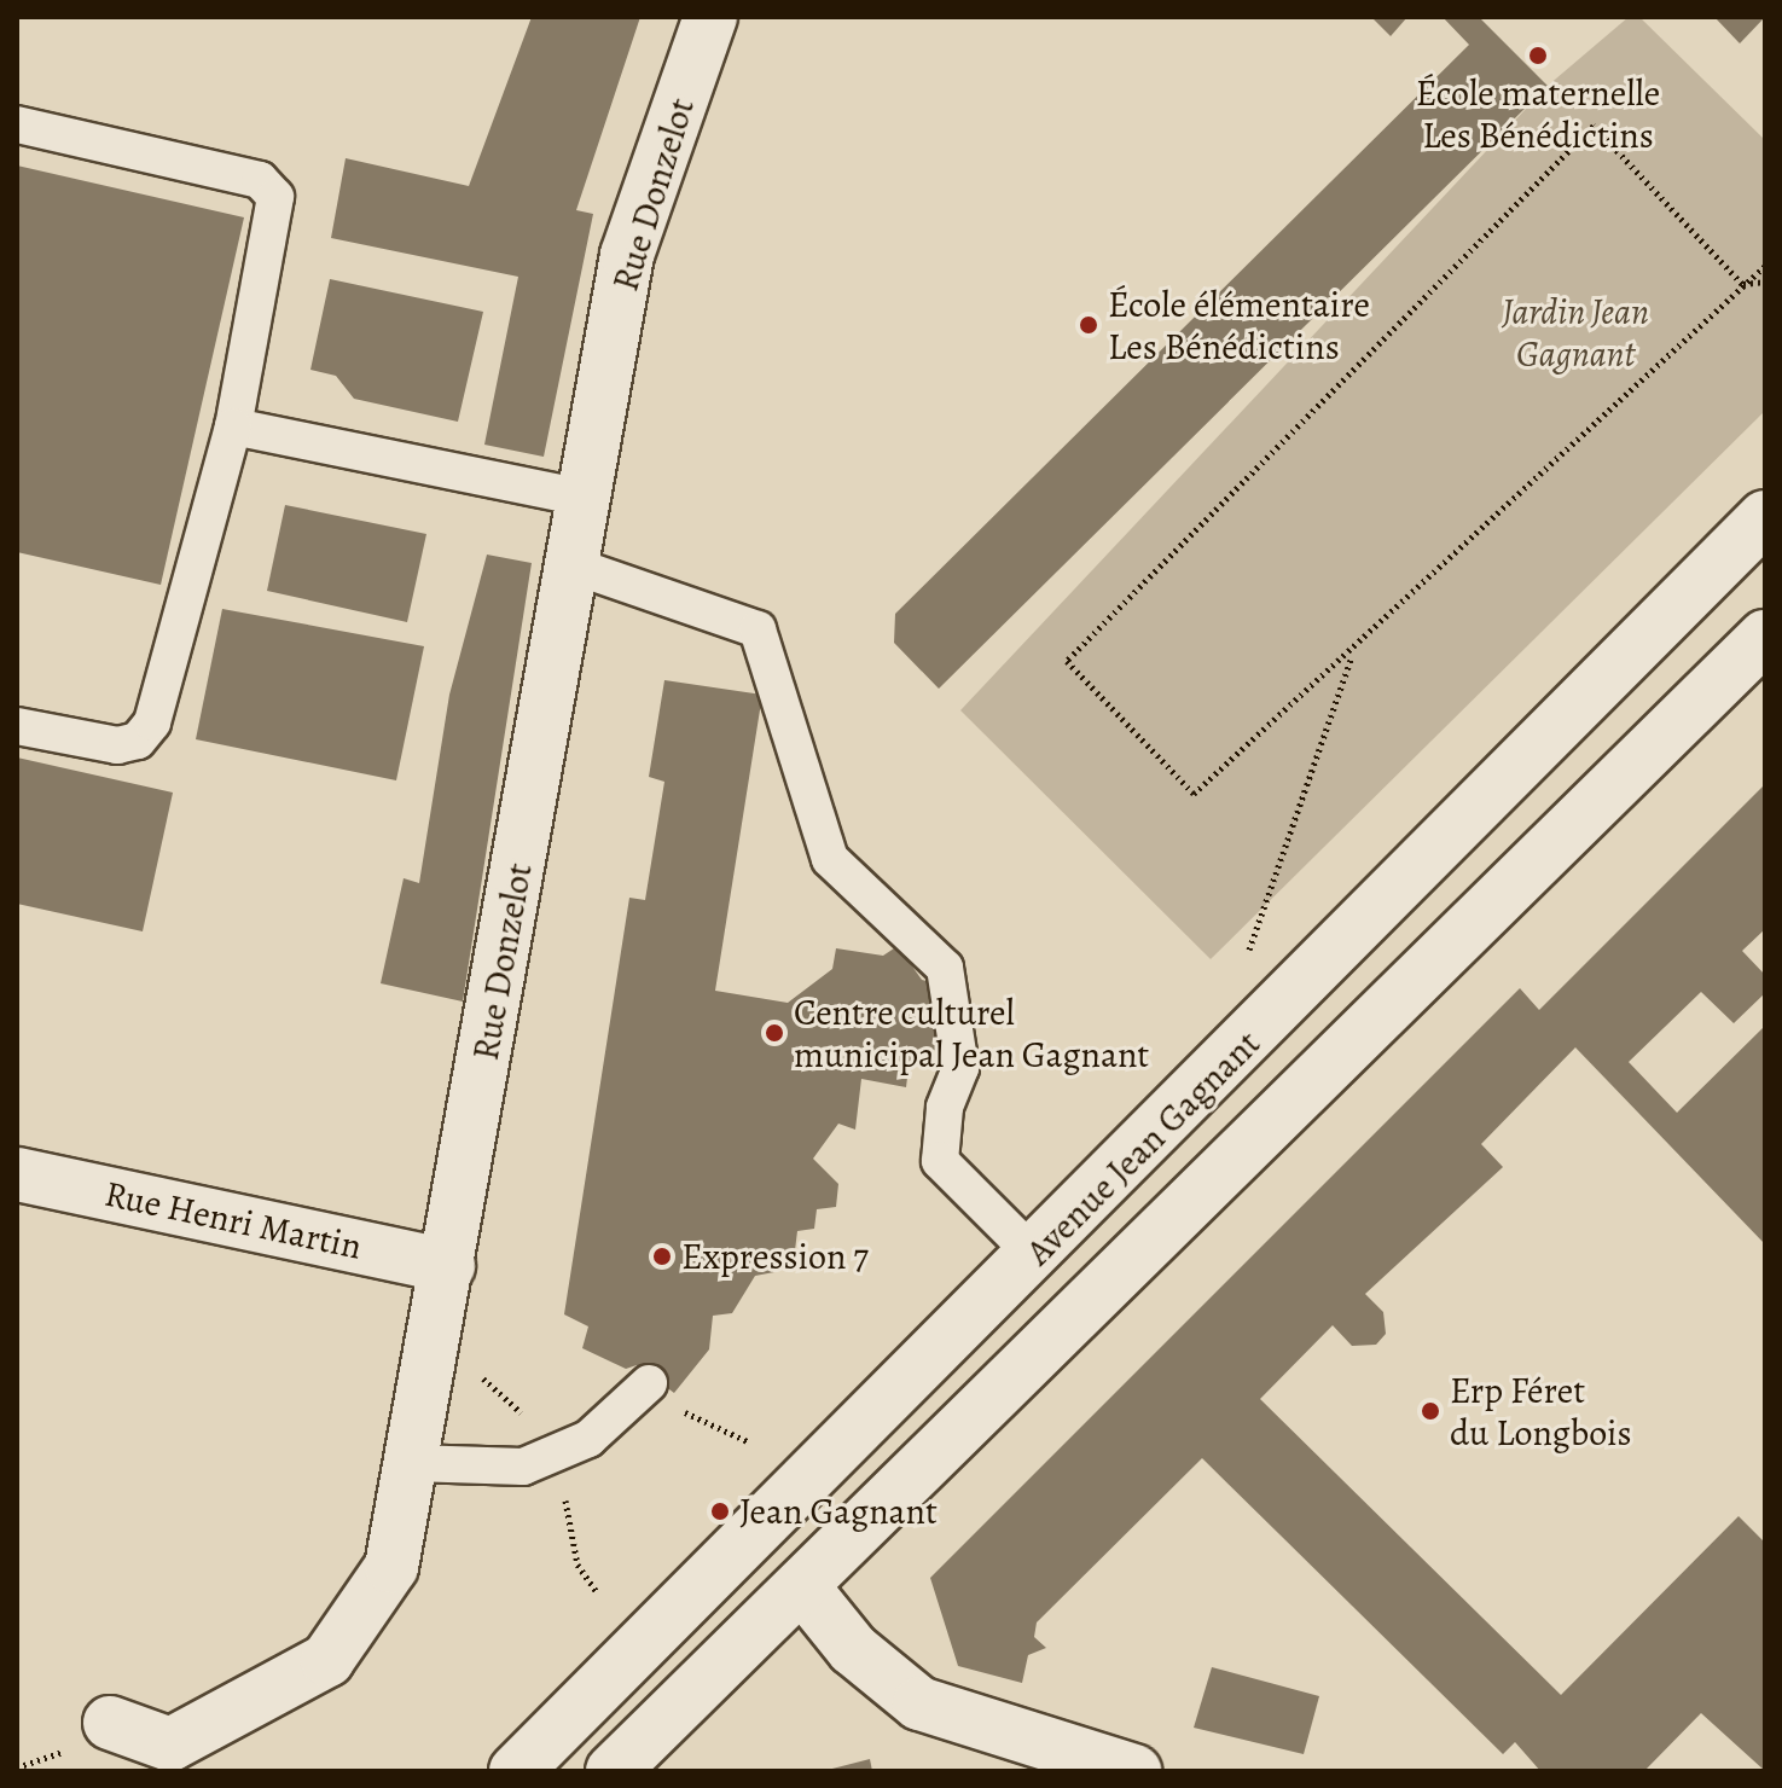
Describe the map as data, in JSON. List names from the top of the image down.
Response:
{
  "streets": {
    "main road": ["Rue Donzelot", "Avenue Jean Gagnant", "Rue Henri Martin"]
  },
  "crossings": [
    ["Rue Donzelot", "Rue Henri Martin"]
  ],
  "parks": ["Jardin Jean Gagnant"],
  "places": [
    "École maternelle Les Bénédictins",
    "École élémentaire Les Bénédictins",
    "Centre culturel municipal Jean Gagnant",
    "Expression 7",
    "Erp Féret du Longbois",
    "Jean Gagnant"
  ]
}
